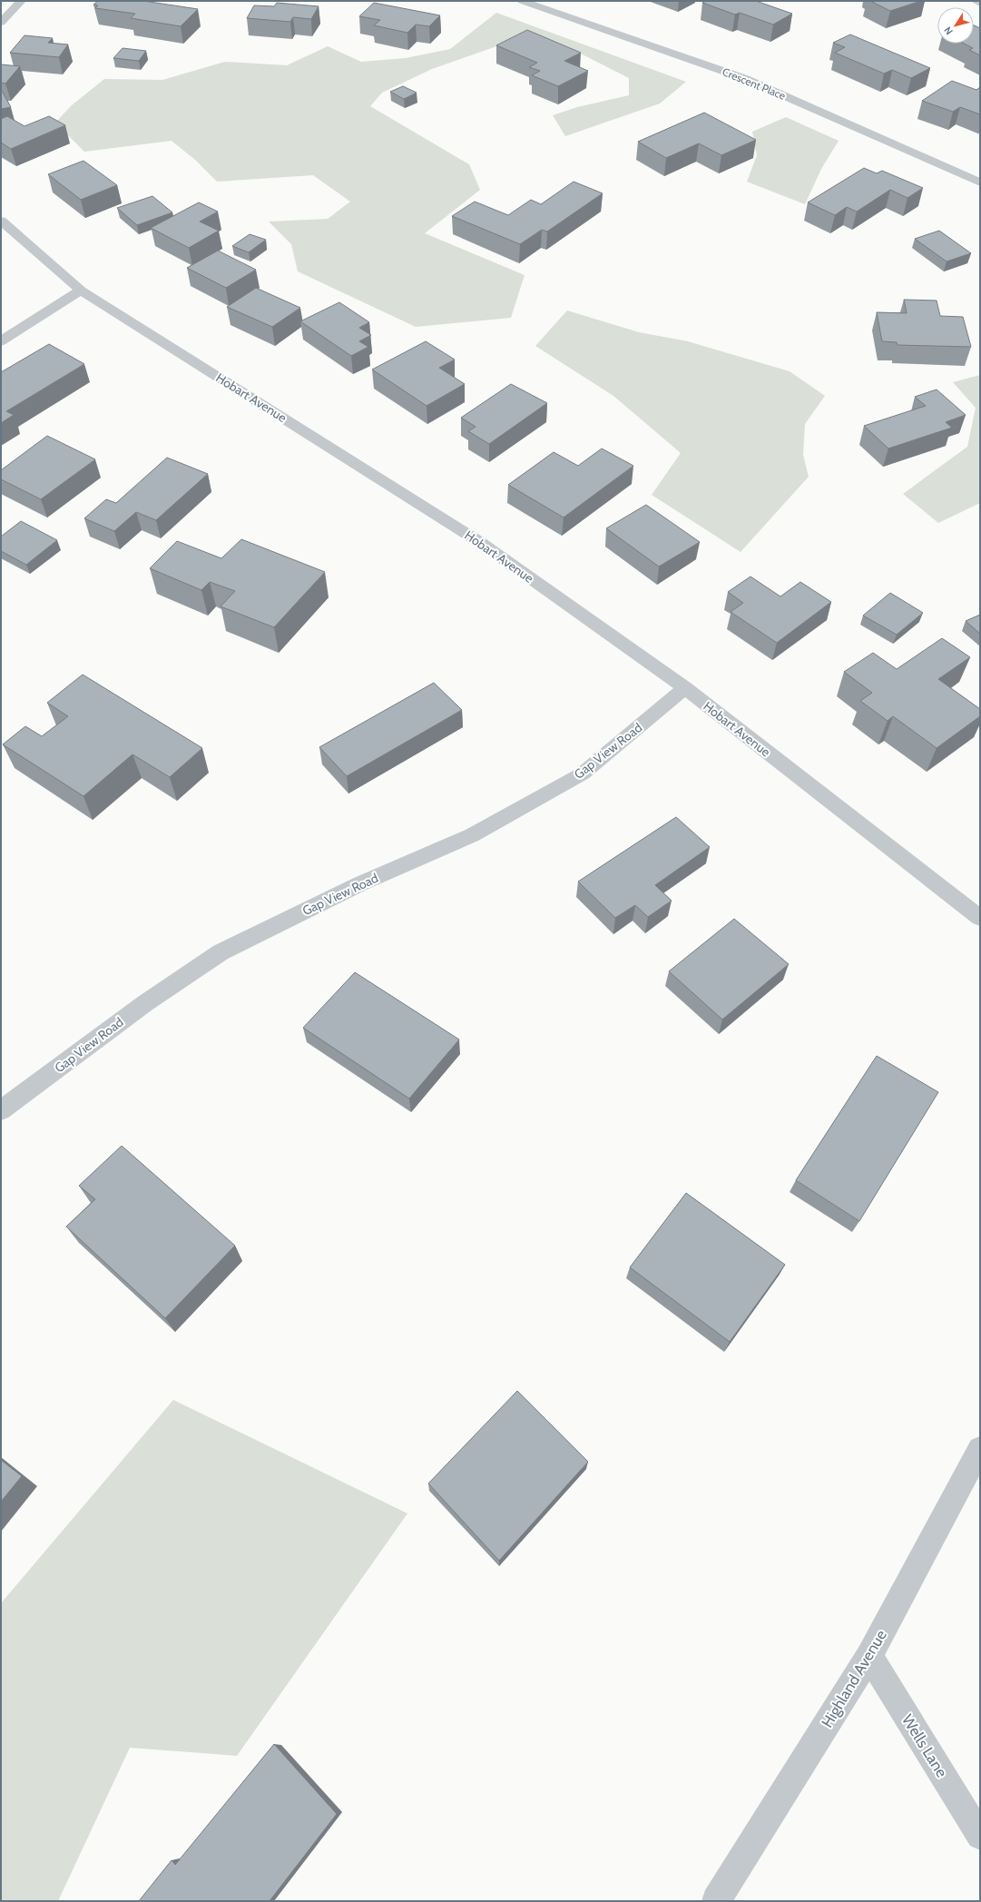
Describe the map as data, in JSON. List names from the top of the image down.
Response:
{
  "streets": {
    "street": [
      "Crescent Place",
      "Hobart Avenue",
      "Gap View Road",
      "Highland Avenue",
      "Wells Lane"
    ]
  },
  "crossings": [
    ["Hobart Avenue", "Gap View Road"],
    ["Highland Avenue", "Wells Lane"]
  ],
  "north": "bottom left"
}
